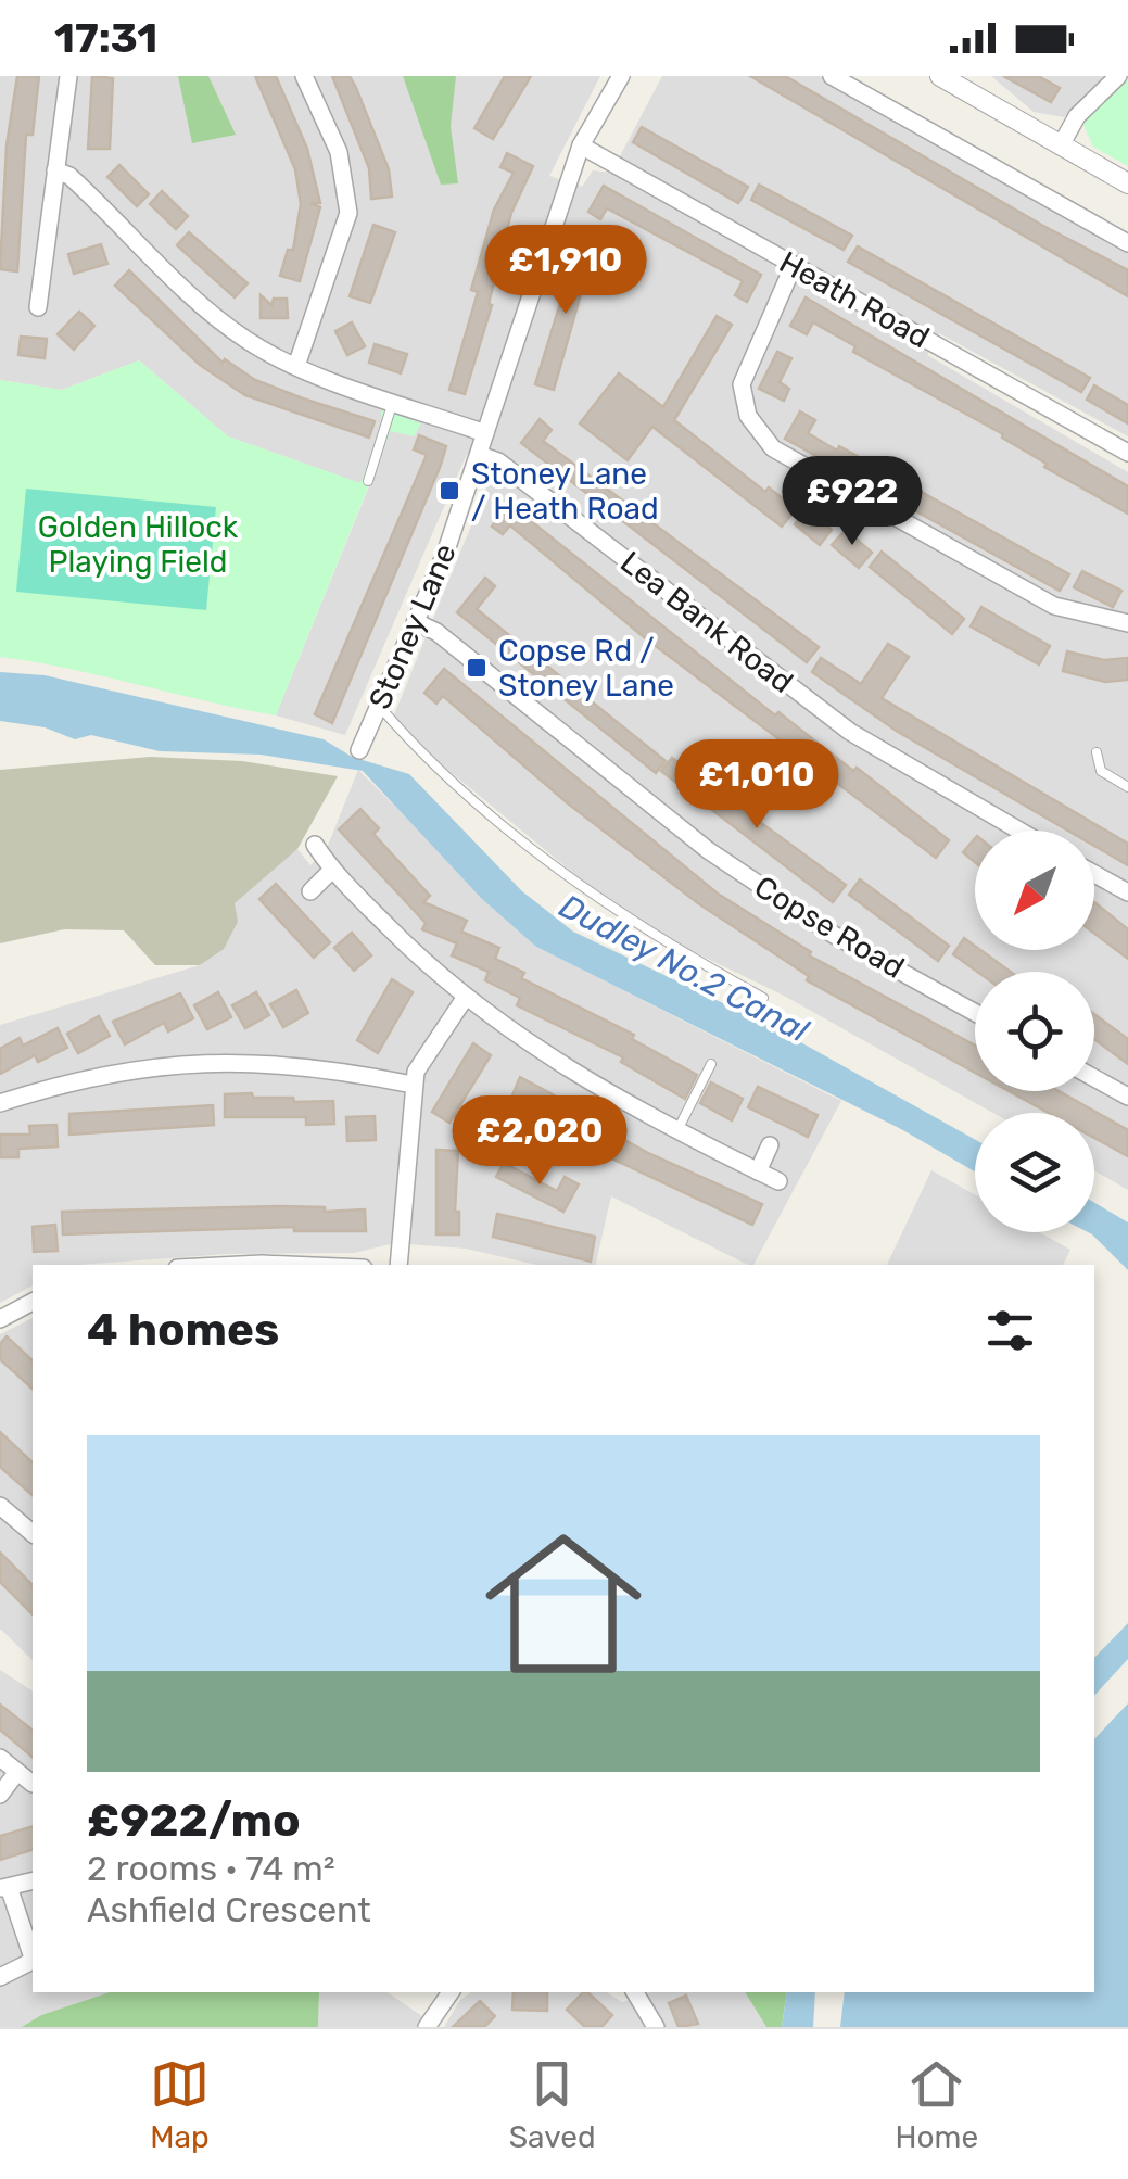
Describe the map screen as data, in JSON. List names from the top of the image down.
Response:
{
  "streets": {
    "street": [
      "Heath Road",
      "Lea Bank Road",
      "Stoney Lane",
      "Copse Road"
    ]
  },
  "crossings": [
    ["Heath Road", "Stoney Lane"],
    ["Lea Bank Road", "Stoney Lane"],
    ["Stoney Lane", "Copse Road"]
  ],
  "water": ["Dudley No.2 Canal"],
  "parks": ["Golden Hillock Playing Field"],
  "places": {
    "transit": ["Stoney Lane / Heath Road", "Copse Rd / Stoney Lane"]
  },
  "north": "bottom left",
  "page": {
    "status": "17:31",
    "price": [
      "£1,910",
      "£922",
      "£1,010",
      "£2,020"
    ],
    "heading": "4 homes",
    "list": [
      {
        "name": "£922/mo",
        "note": "2 rooms · 74 m² · Ashfield Crescent"
      }
    ],
    "tabs": ["Map", "Saved", "Home"]
  }
}
